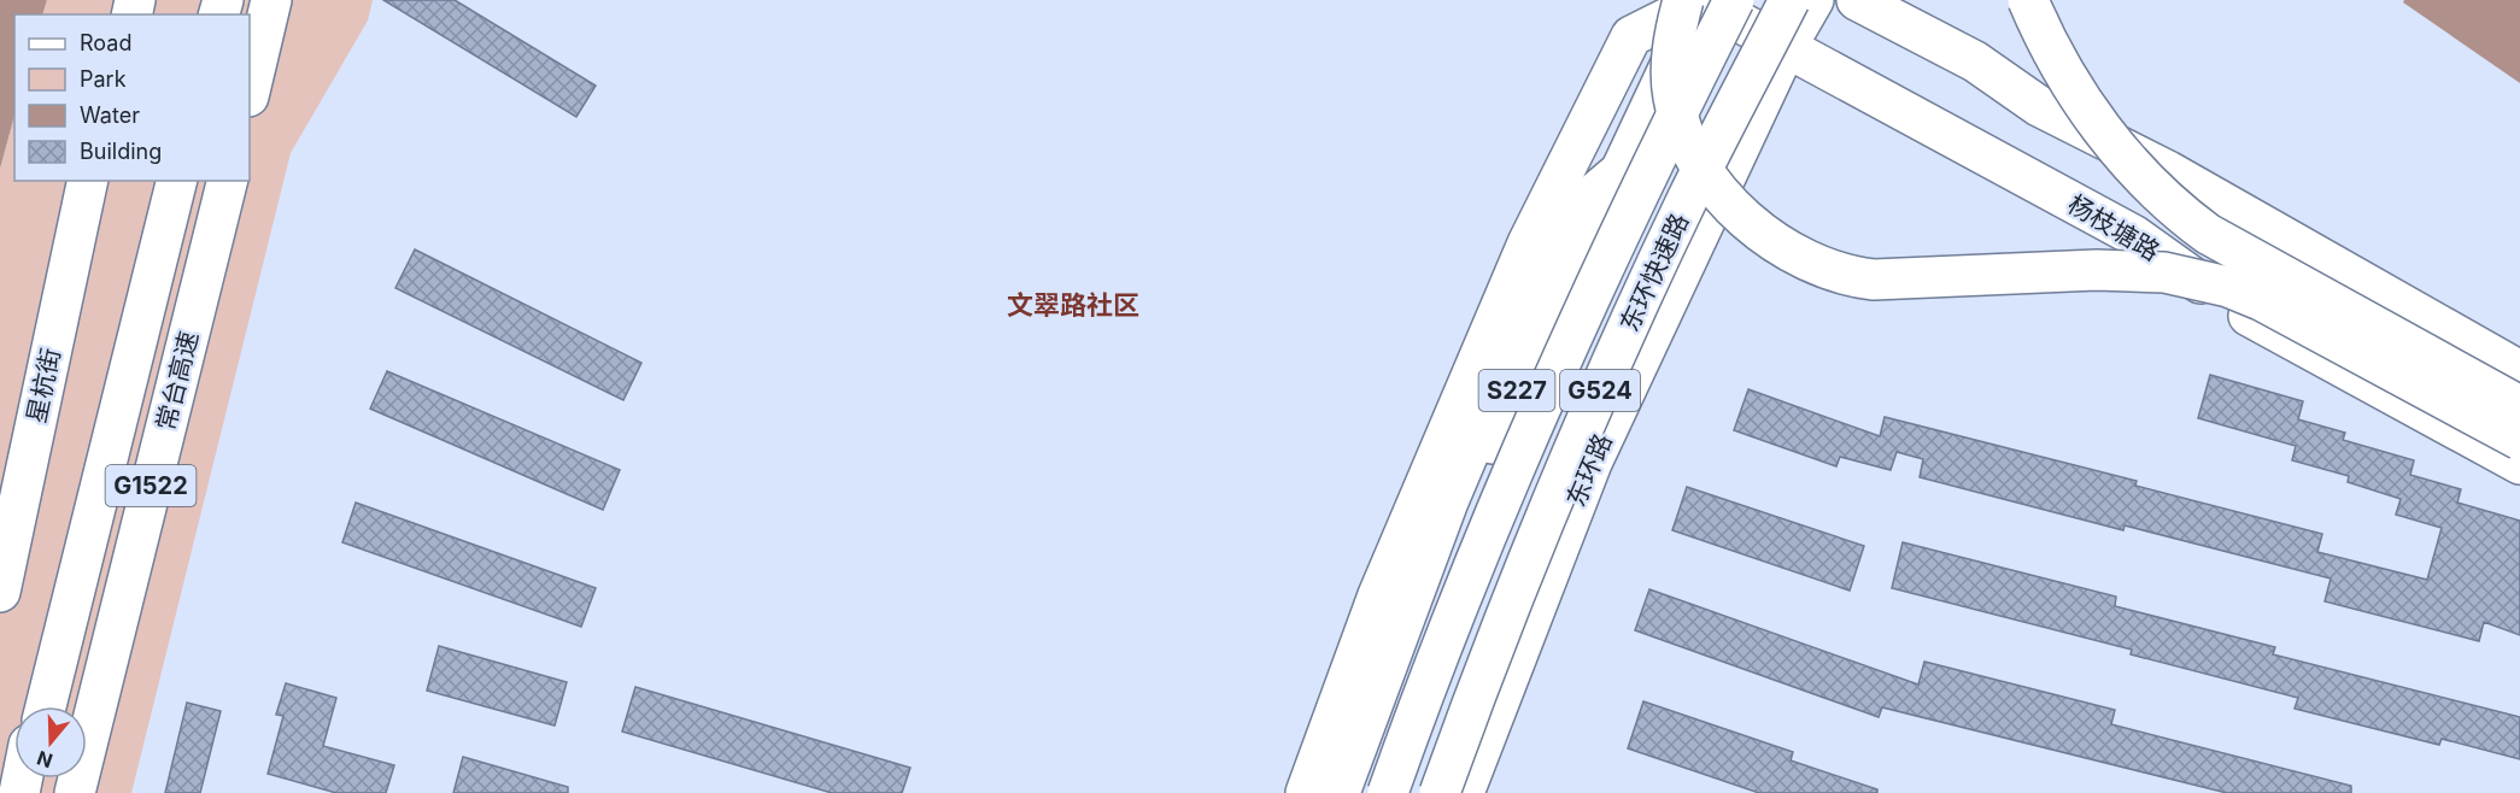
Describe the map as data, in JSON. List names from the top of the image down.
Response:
{
  "streets": {
    "main road": [
      "杨枝塘路",
      "东环快速路",
      "常台高速",
      "星杭街",
      "S227",
      "G524",
      "东环路",
      "G1522"
    ]
  },
  "crossings": [
    ["杨枝塘路", "S227"],
    ["杨枝塘路", "东环路"]
  ],
  "districts": ["文翠路社区"],
  "legend": [
    "Road",
    "Park",
    "Water",
    "Building"
  ],
  "north": "bottom"
}
